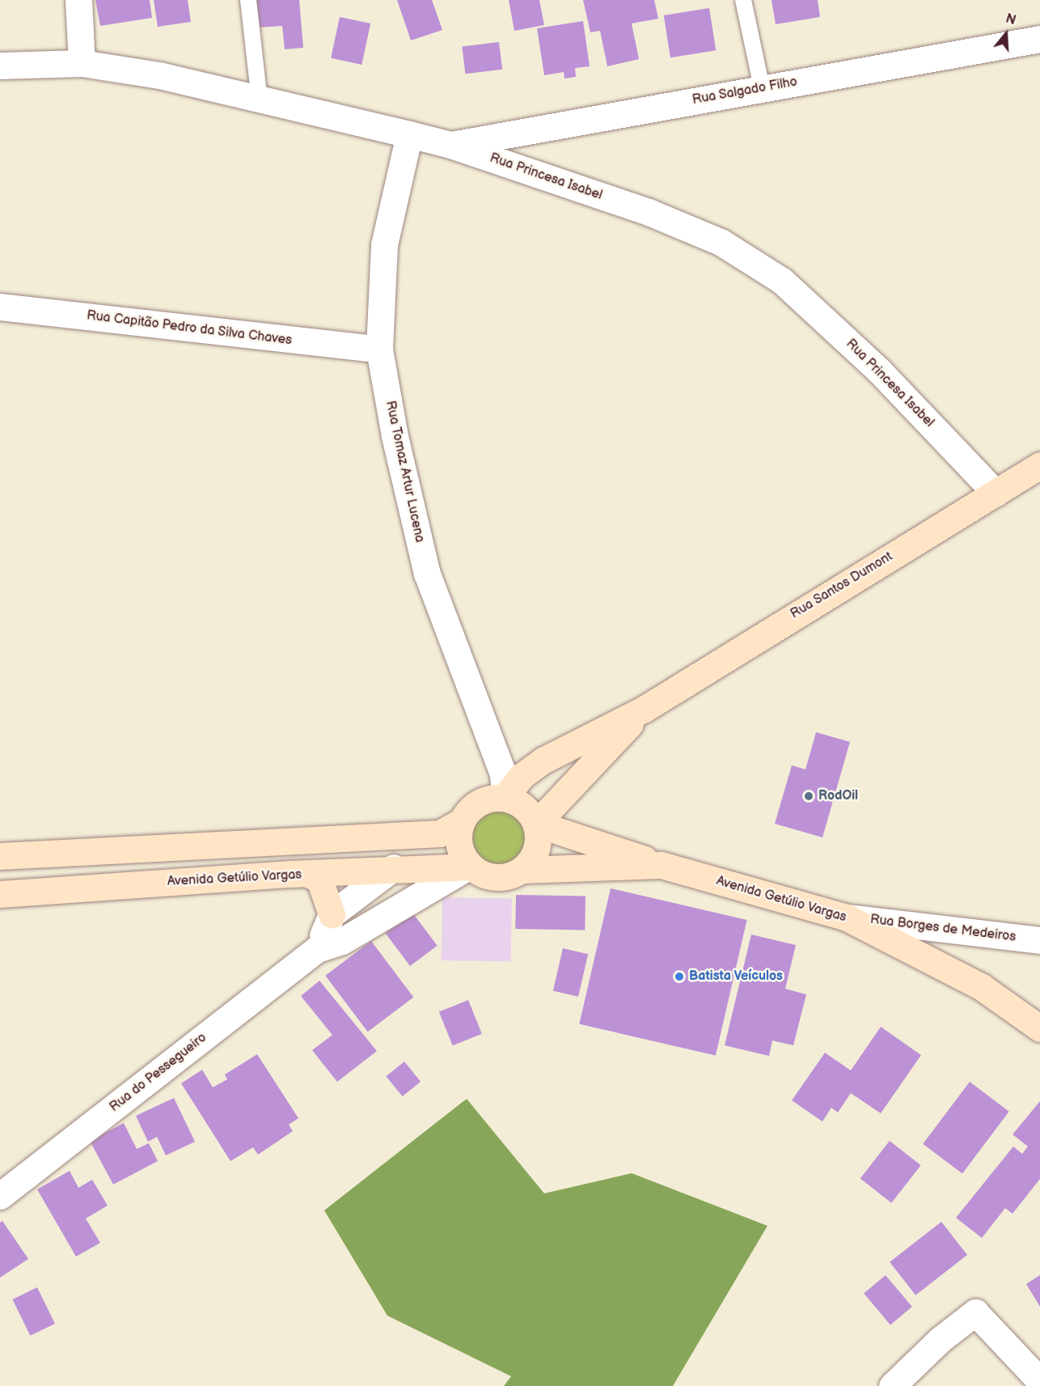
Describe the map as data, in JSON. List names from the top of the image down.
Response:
{
  "streets": {
    "main road": ["Rua Santos Dumont", "Avenida Getúlio Vargas"],
    "street": [
      "Rua Salgado Filho",
      "Rua Princesa Isabel",
      "Rua Capitão Pedro da Silva Chaves",
      "Rua Tomaz Artur Lucena",
      "Rua Borges de Medeiros",
      "Rua do Pessegueiro"
    ]
  },
  "crossings": [
    ["Rua Salgado Filho", "Rua Princesa Isabel"],
    ["Rua Princesa Isabel", "Rua Tomaz Artur Lucena"],
    ["Rua Princesa Isabel", "Rua Santos Dumont"],
    ["Rua Capitão Pedro da Silva Chaves", "Rua Tomaz Artur Lucena"],
    ["Rua Tomaz Artur Lucena", "Rua Santos Dumont"],
    ["Rua Tomaz Artur Lucena", "Avenida Getúlio Vargas"],
    ["Rua Tomaz Artur Lucena", "Rua do Pessegueiro"],
    ["Rua Santos Dumont", "Avenida Getúlio Vargas"],
    ["Rua Santos Dumont", "Rua do Pessegueiro"],
    ["Avenida Getúlio Vargas", "Rua Borges de Medeiros"],
    ["Avenida Getúlio Vargas", "Rua do Pessegueiro"]
  ],
  "places": ["RodOil", "Batista Veículos"],
  "north": "top"
}
